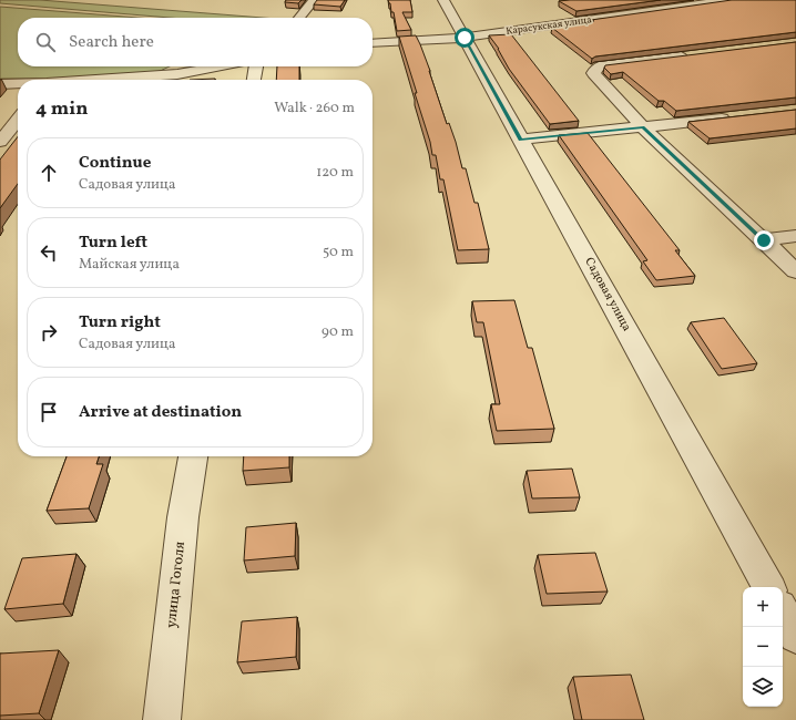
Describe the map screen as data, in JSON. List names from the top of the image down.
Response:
{
  "streets": {
    "street": ["Карасукская улица", "Садовая улица", "улица Гоголя"]
  },
  "crossings": [
    ["Карасукская улица", "Садовая улица"]
  ],
  "page": {
    "search": "Search here",
    "heading": ["4 min", "Walk · 260 m"],
    "list": [
      ["Continue", "Садовая улица", "120 m"],
      ["Turn left", "Майская улица", "50 m"],
      ["Turn right", "Садовая улица", "90 m"],
      "Arrive at destination"
    ],
    "map_buttons": ["+", "−"]
  }
}
